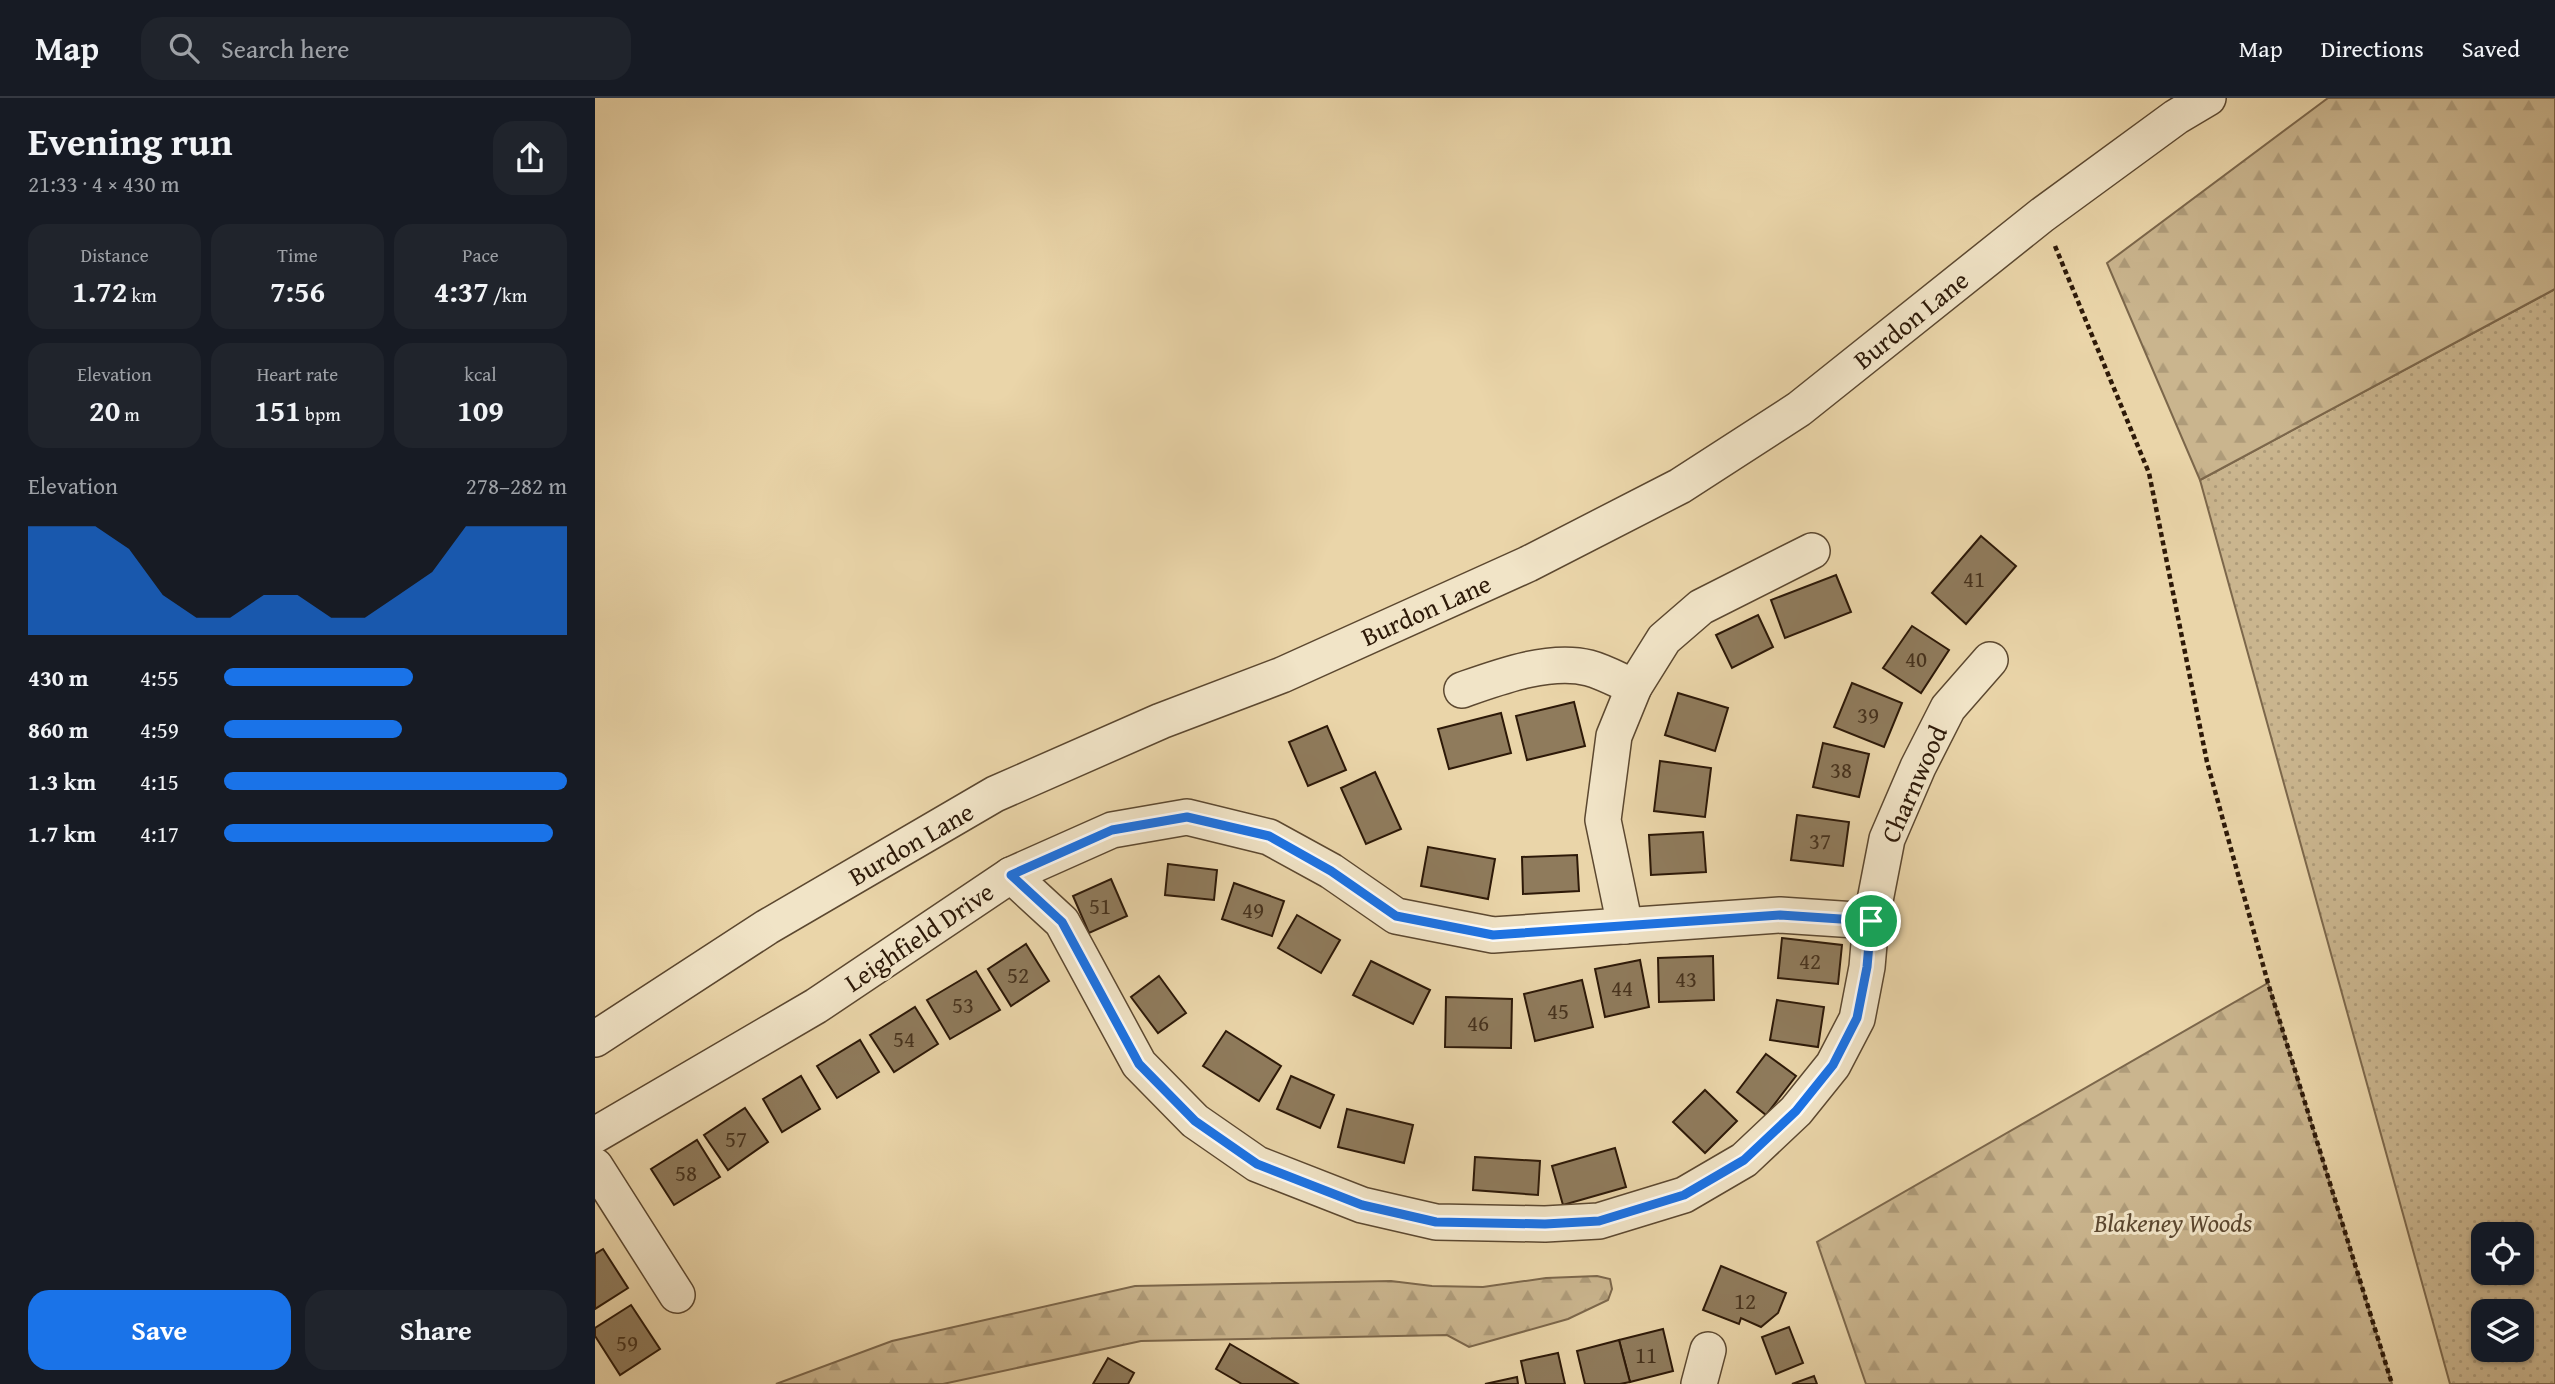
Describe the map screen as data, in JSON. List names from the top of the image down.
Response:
{
  "streets": {
    "street": ["Burdon Lane", "Charnwood", "Leighfield Drive"]
  },
  "crossings": [
    ["Charnwood", "Leighfield Drive"]
  ],
  "parks": ["Blakeney Woods"],
  "house_numbers": [
    "41",
    "40",
    "39",
    "38",
    "37",
    "51",
    "49",
    "42",
    "52",
    "43",
    "44",
    "53",
    "45",
    "46",
    "54",
    "57",
    "58",
    "12",
    "59",
    "11"
  ],
  "page": {
    "header": "Map",
    "search": "Search here",
    "nav": ["Map", "Directions", "Saved"],
    "heading": ["Evening run", "21:33 · 4 × 430 m"],
    "stats": [
      ["Distance", "1.72 km"],
      ["Time", "7:56"],
      ["Pace", "4:37 /km"],
      ["Elevation", "20 m"],
      ["Heart rate", "151 bpm"],
      ["kcal", "109"]
    ],
    "chart": ["Elevation", "278–282 m"],
    "list": [
      {
        "name": "430 m",
        "note": "4:55"
      },
      {
        "name": "860 m",
        "note": "4:59"
      },
      {
        "name": "1.3 km",
        "note": "4:15"
      },
      {
        "name": "1.7 km",
        "note": "4:17"
      }
    ],
    "buttons": ["Save", "Share"]
  }
}
